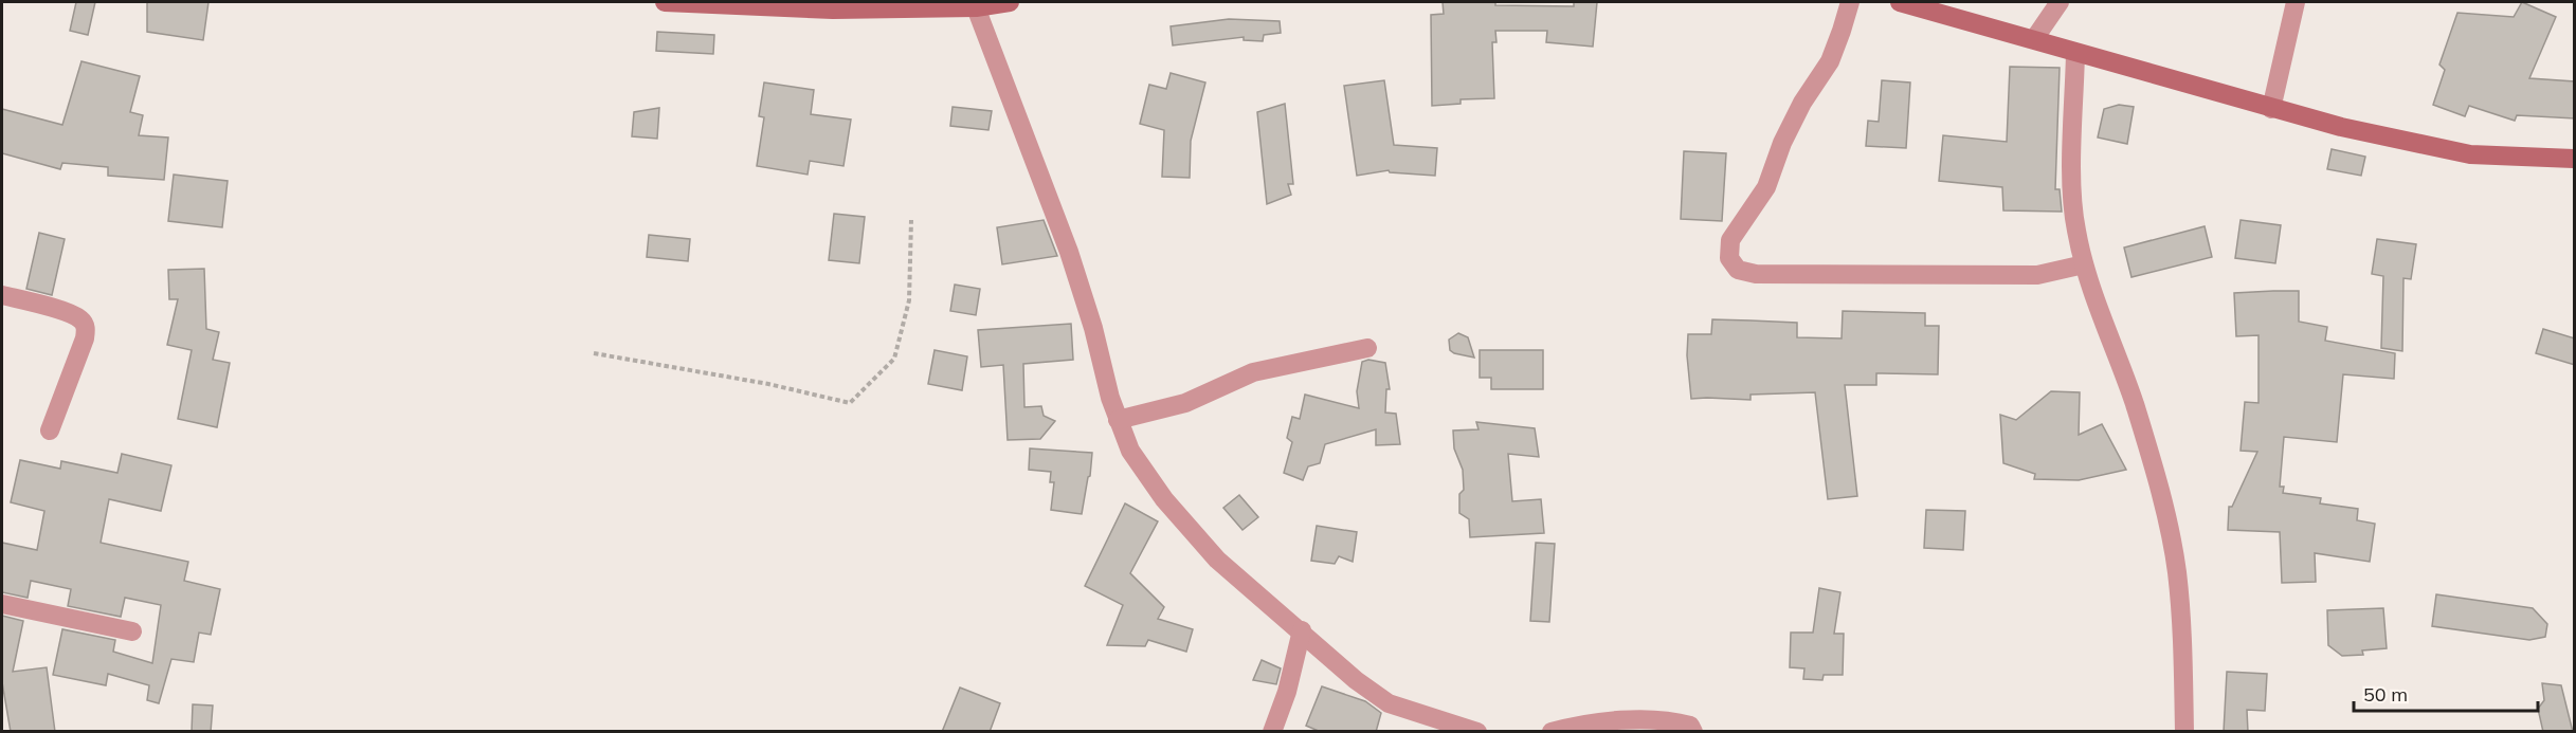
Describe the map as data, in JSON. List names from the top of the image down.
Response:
{
  "scale_bar": "50 m"
}
